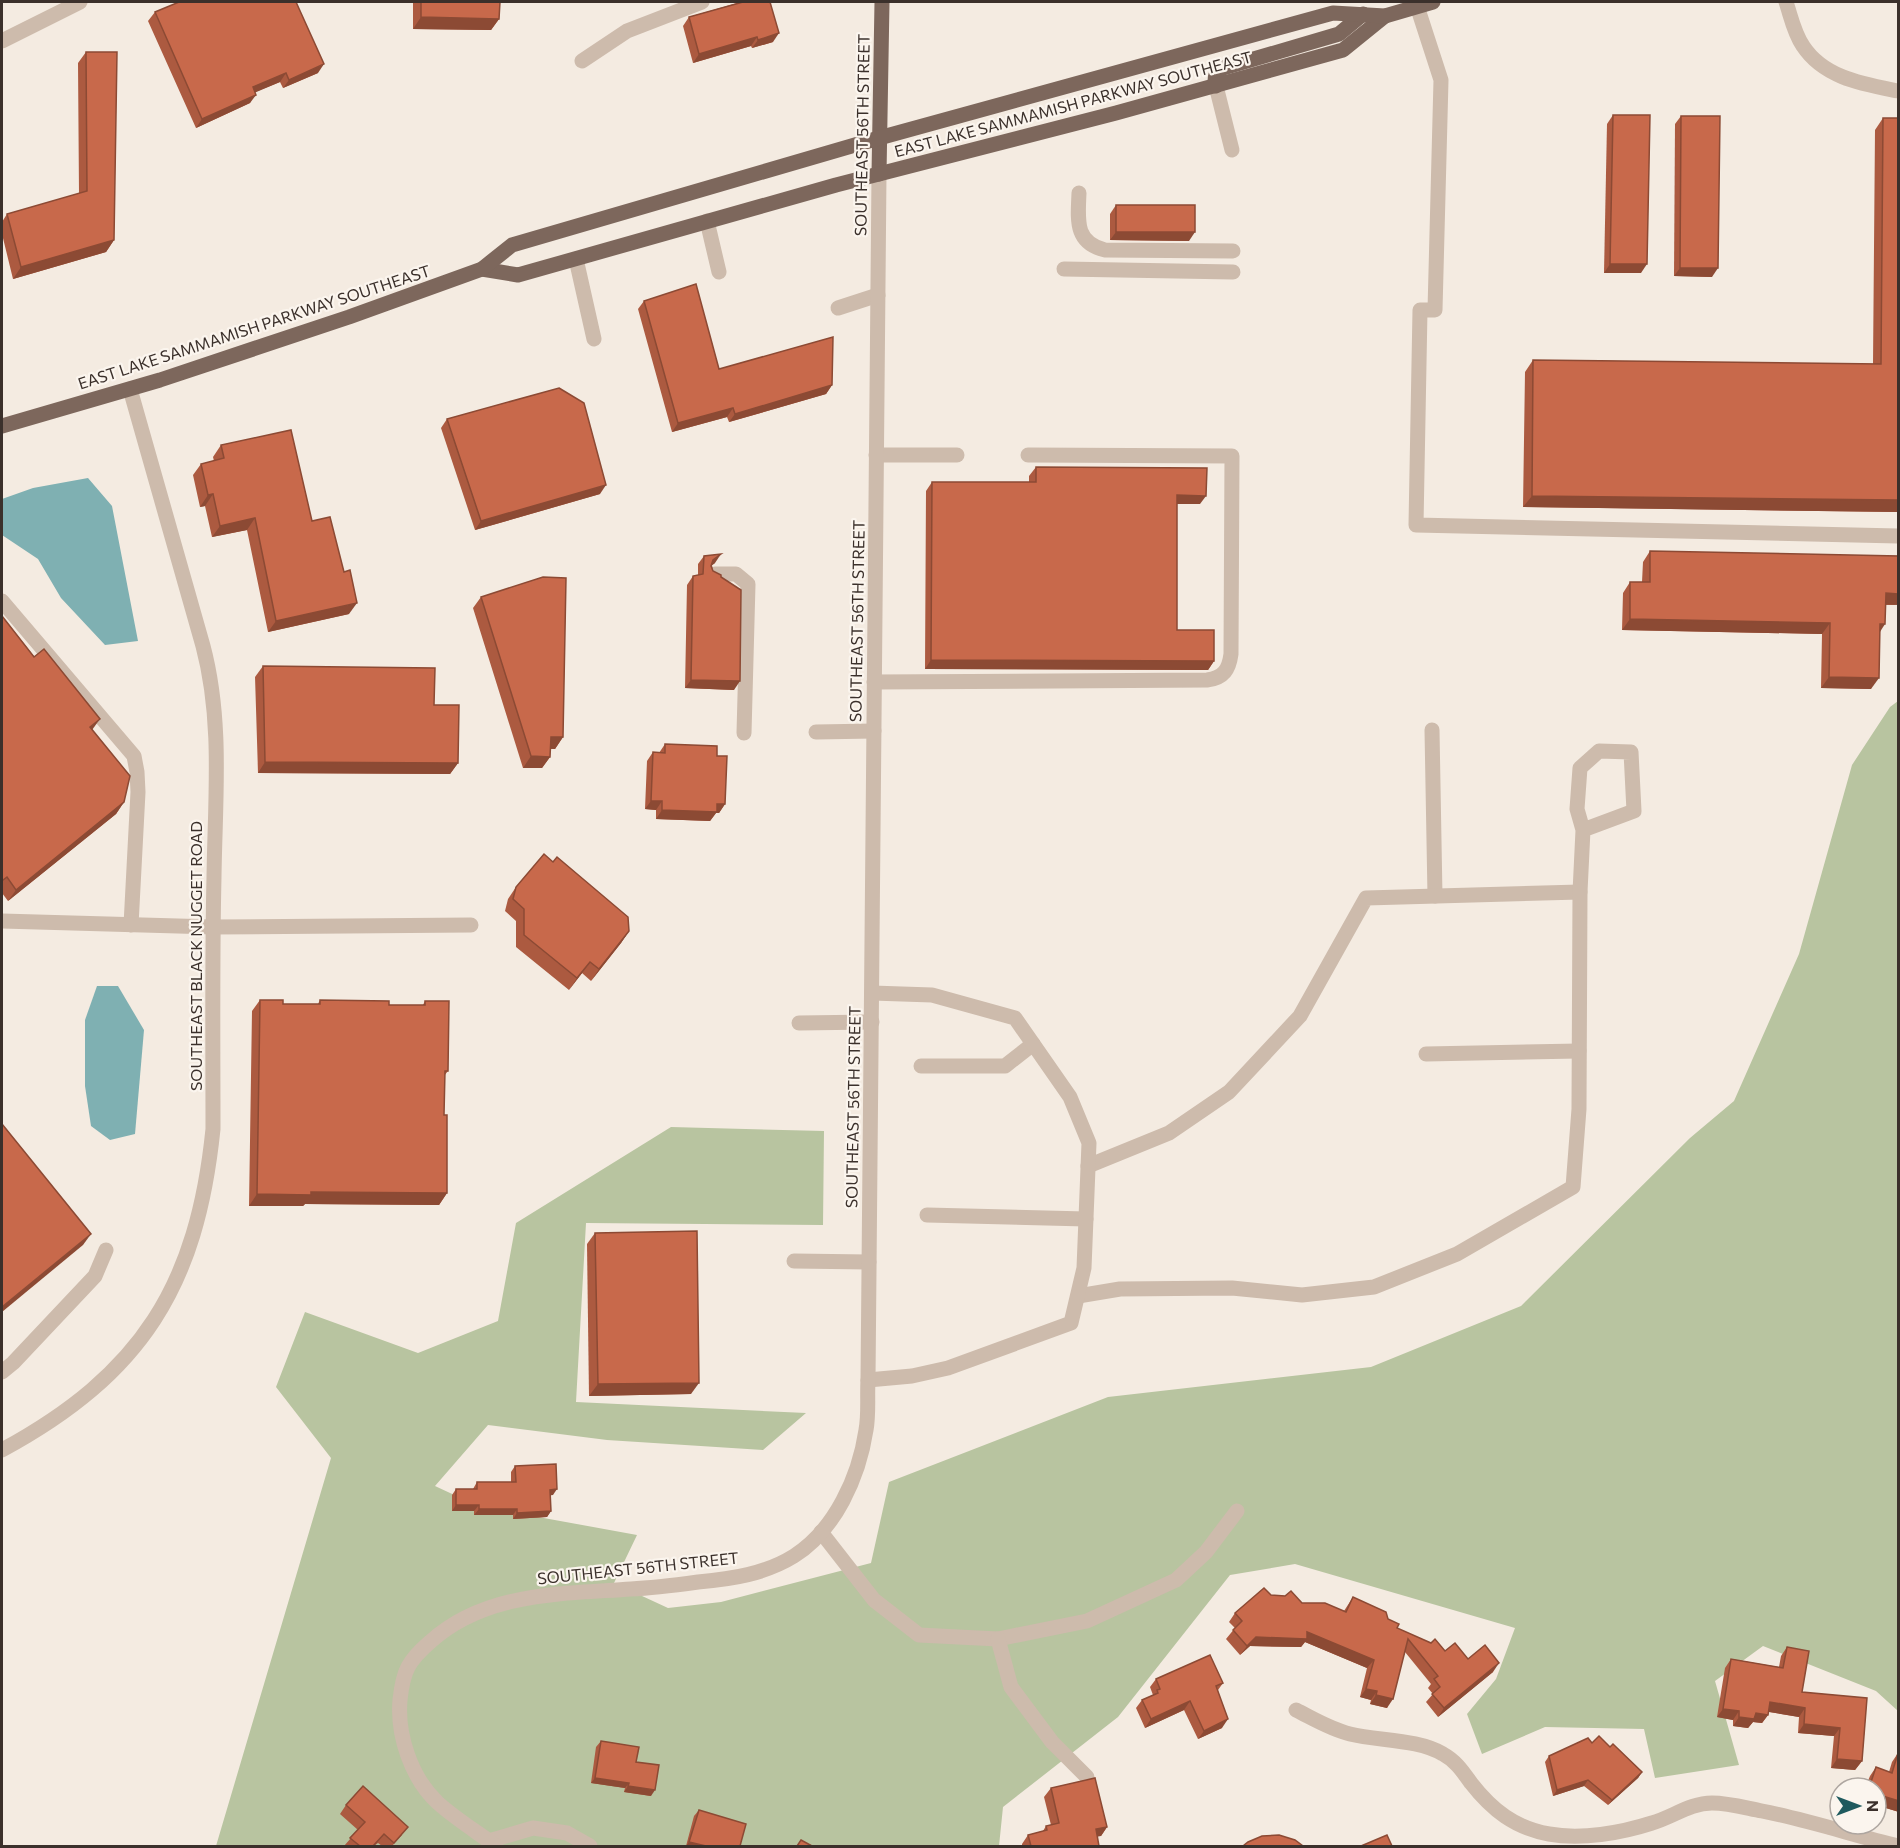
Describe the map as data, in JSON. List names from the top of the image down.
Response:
{
  "streets": {
    "main road": ["EAST LAKE SAMMAMISH PARKWAY SOUTHEAST", "SOUTHEAST 56TH STREET"],
    "street": ["SOUTHEAST BLACK NUGGET ROAD"]
  },
  "crossings": [
    ["EAST LAKE SAMMAMISH PARKWAY SOUTHEAST", "SOUTHEAST 56TH STREET"],
    ["EAST LAKE SAMMAMISH PARKWAY SOUTHEAST", "SOUTHEAST BLACK NUGGET ROAD"]
  ],
  "north": "right"
}
